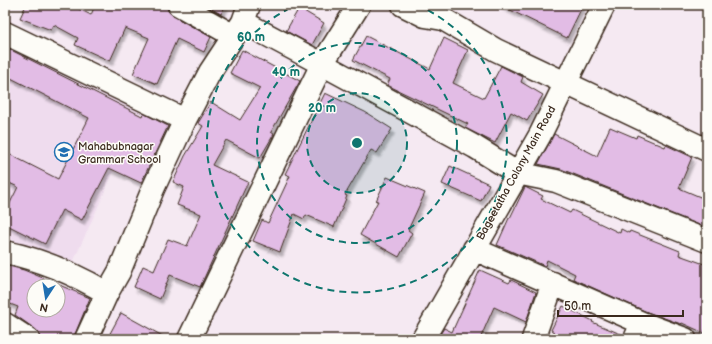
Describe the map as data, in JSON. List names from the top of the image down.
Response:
{
  "streets": {
    "street": ["Bageetatha Colony Main Road"]
  },
  "places": {
    "school or university": ["Mahabubnagar Grammar School"]
  },
  "scale_bar": "50 m",
  "north": "bottom",
  "rings": ["60 m", "40 m", "20 m"]
}
